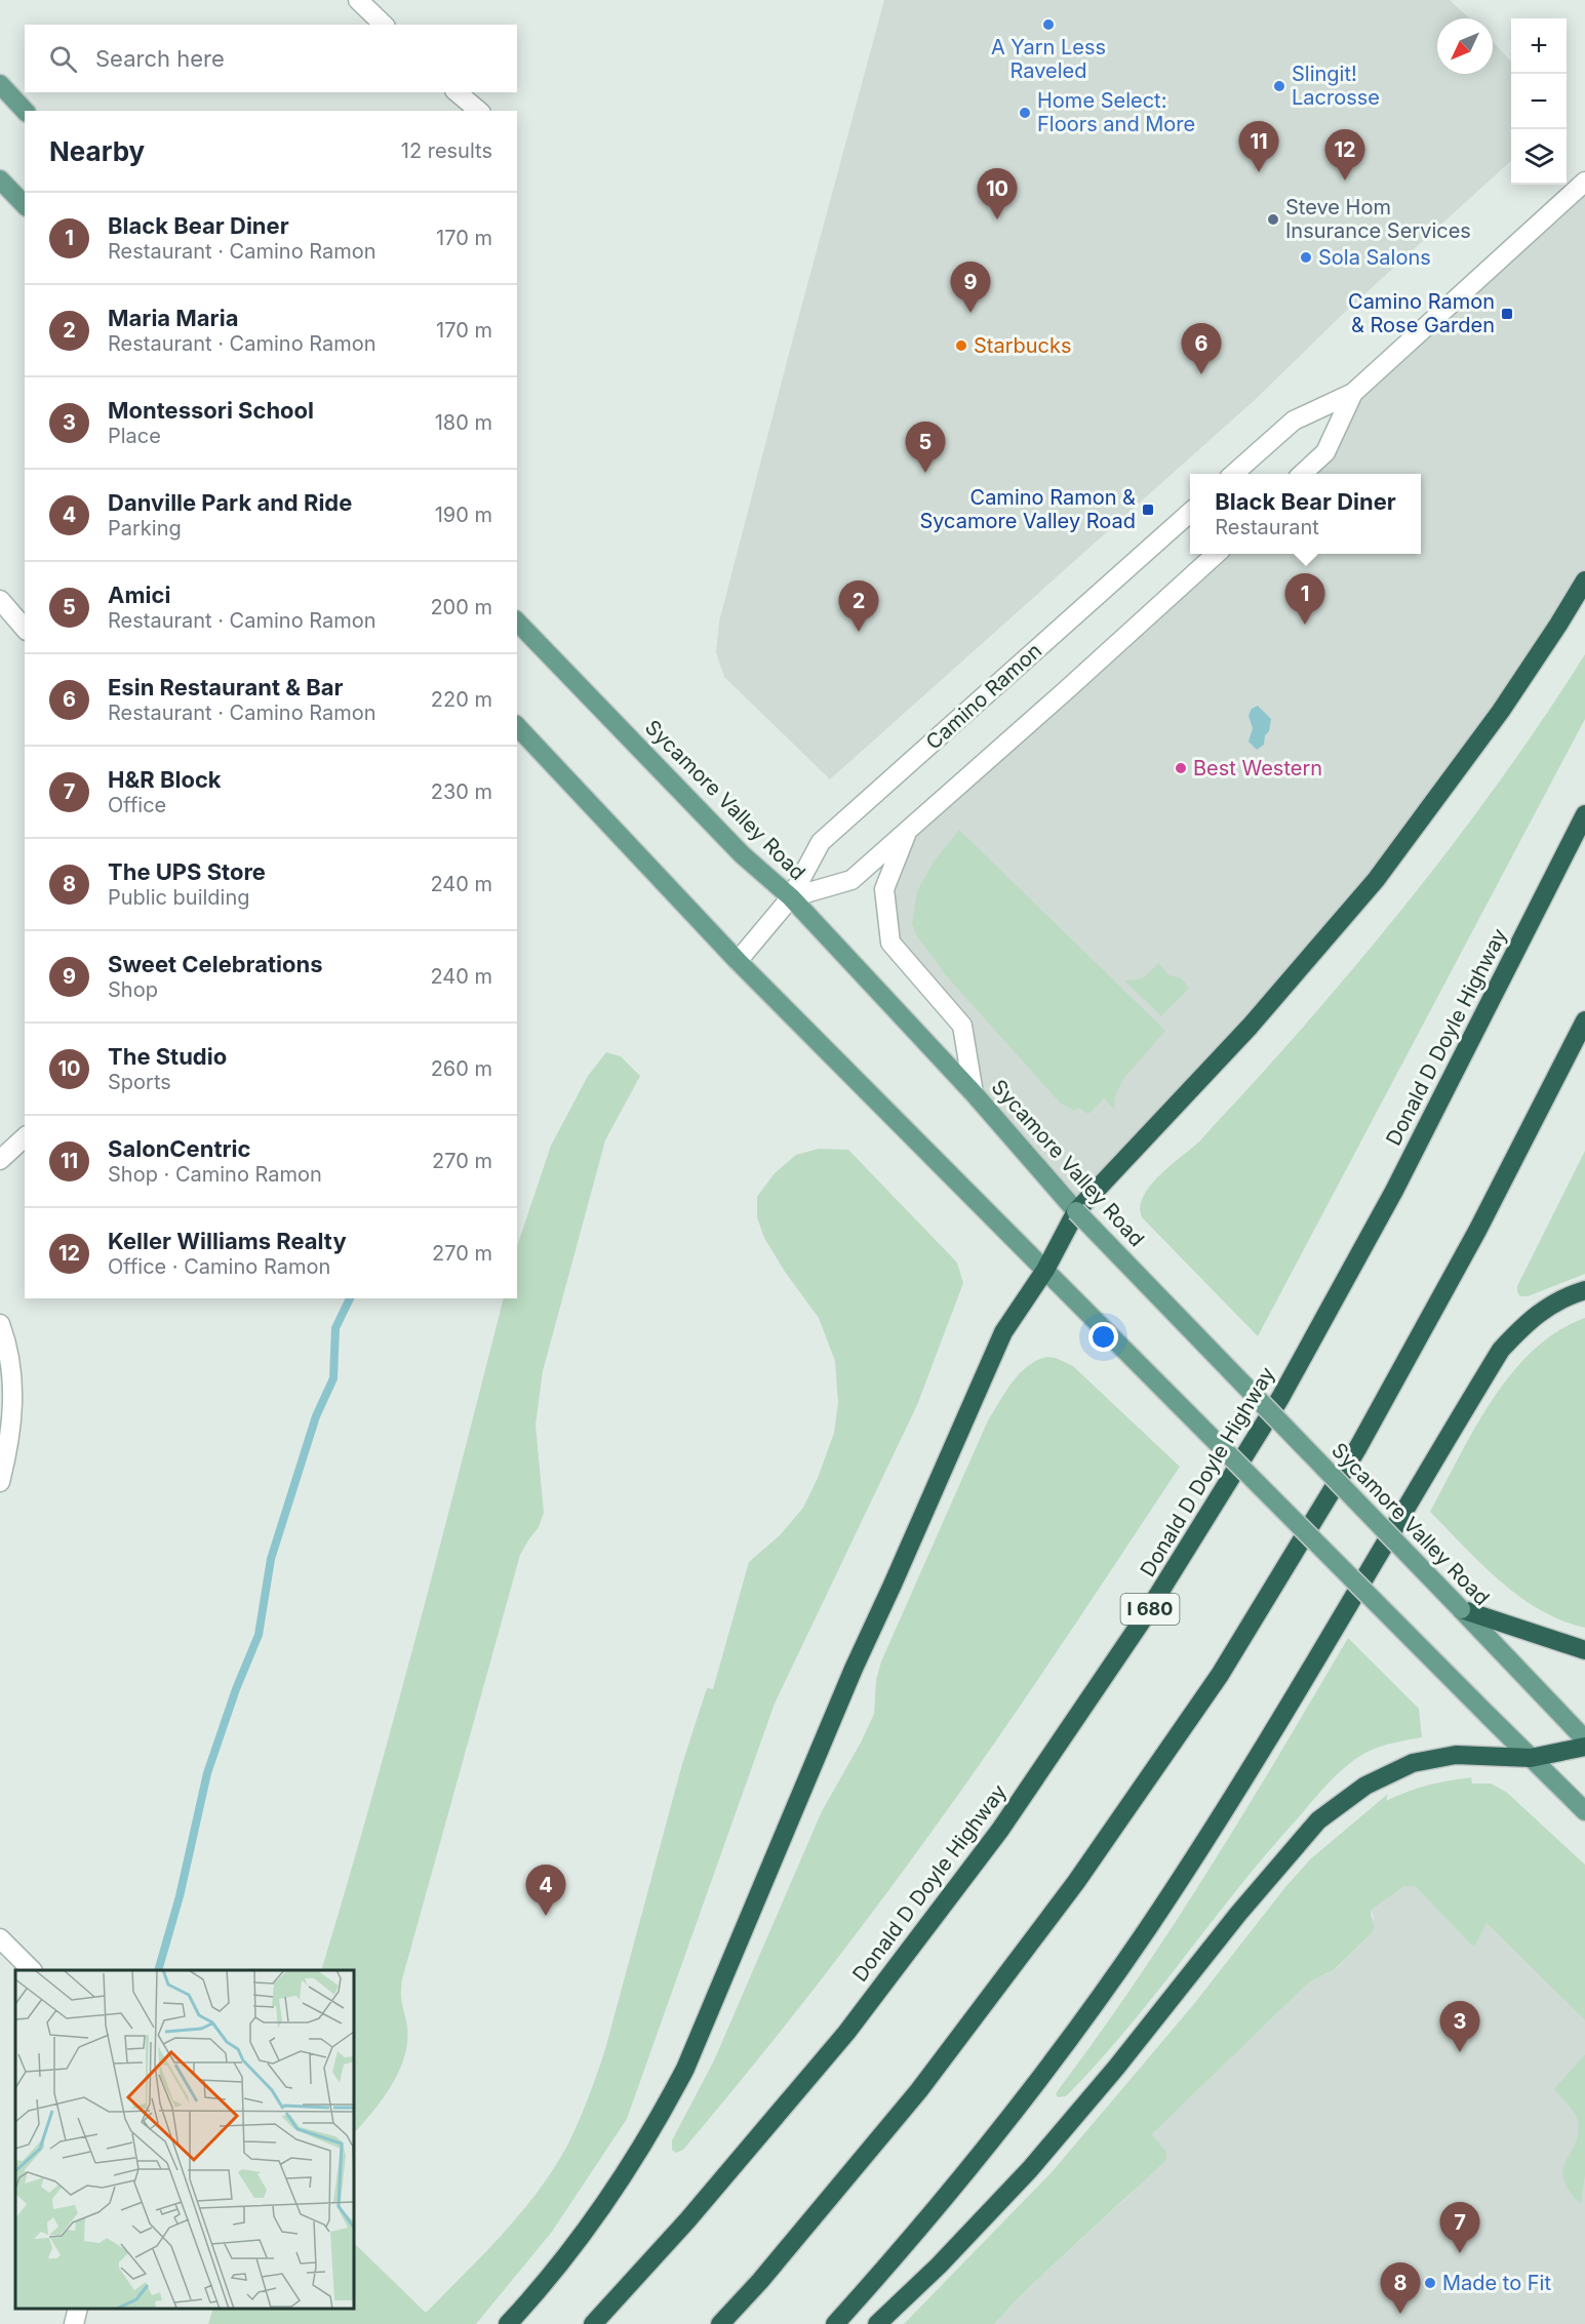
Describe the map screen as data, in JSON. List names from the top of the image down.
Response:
{
  "streets": {
    "highway": ["Donald D Doyle Highway", "I 680"],
    "main road": ["Sycamore Valley Road"],
    "street": ["Camino Ramon"]
  },
  "crossings": [
    ["Camino Ramon", "Sycamore Valley Road"]
  ],
  "places": {
    "other": [
      "A Yarn Less Raveled",
      "Slingit! Lacrosse",
      "Home Select: Floors and More",
      "Steve Hom Insurance Services",
      "Sola Salons",
      "Starbucks",
      "Best Western",
      "Made to Fit"
    ],
    "transit": ["Camino Ramon & Rose Garden", "Camino Ramon & Sycamore Valley Road"]
  },
  "north": "bottom left",
  "page": {
    "map_buttons": ["+", "−"],
    "search": "Search here",
    "heading": ["Nearby", "12 results"],
    "pins": [
      "11",
      "12",
      "10",
      "9",
      "6",
      "5",
      "1",
      "2",
      "4",
      "3",
      "7",
      "8"
    ],
    "list": [
      {
        "mark": "1",
        "name": "Black Bear Diner",
        "note": "Restaurant · Camino Ramon",
        "value": "170 m"
      },
      {
        "mark": "2",
        "name": "Maria Maria",
        "note": "Restaurant · Camino Ramon",
        "value": "170 m"
      },
      {
        "mark": "3",
        "name": "Montessori School",
        "note": "Place",
        "value": "180 m"
      },
      {
        "mark": "4",
        "name": "Danville Park and Ride",
        "note": "Parking",
        "value": "190 m"
      },
      {
        "mark": "5",
        "name": "Amici",
        "note": "Restaurant · Camino Ramon",
        "value": "200 m"
      },
      {
        "mark": "6",
        "name": "Esin Restaurant & Bar",
        "note": "Restaurant · Camino Ramon",
        "value": "220 m"
      },
      {
        "mark": "7",
        "name": "H&R Block",
        "note": "Office",
        "value": "230 m"
      },
      {
        "mark": "8",
        "name": "The UPS Store",
        "note": "Public building",
        "value": "240 m"
      },
      {
        "mark": "9",
        "name": "Sweet Celebrations",
        "note": "Shop",
        "value": "240 m"
      },
      {
        "mark": "10",
        "name": "The Studio",
        "note": "Sports",
        "value": "260 m"
      },
      {
        "mark": "11",
        "name": "SalonCentric",
        "note": "Shop · Camino Ramon",
        "value": "270 m"
      },
      {
        "mark": "12",
        "name": "Keller Williams Realty",
        "note": "Office · Camino Ramon",
        "value": "270 m"
      }
    ],
    "popup": ["Black Bear Diner", "Restaurant"]
  }
}
